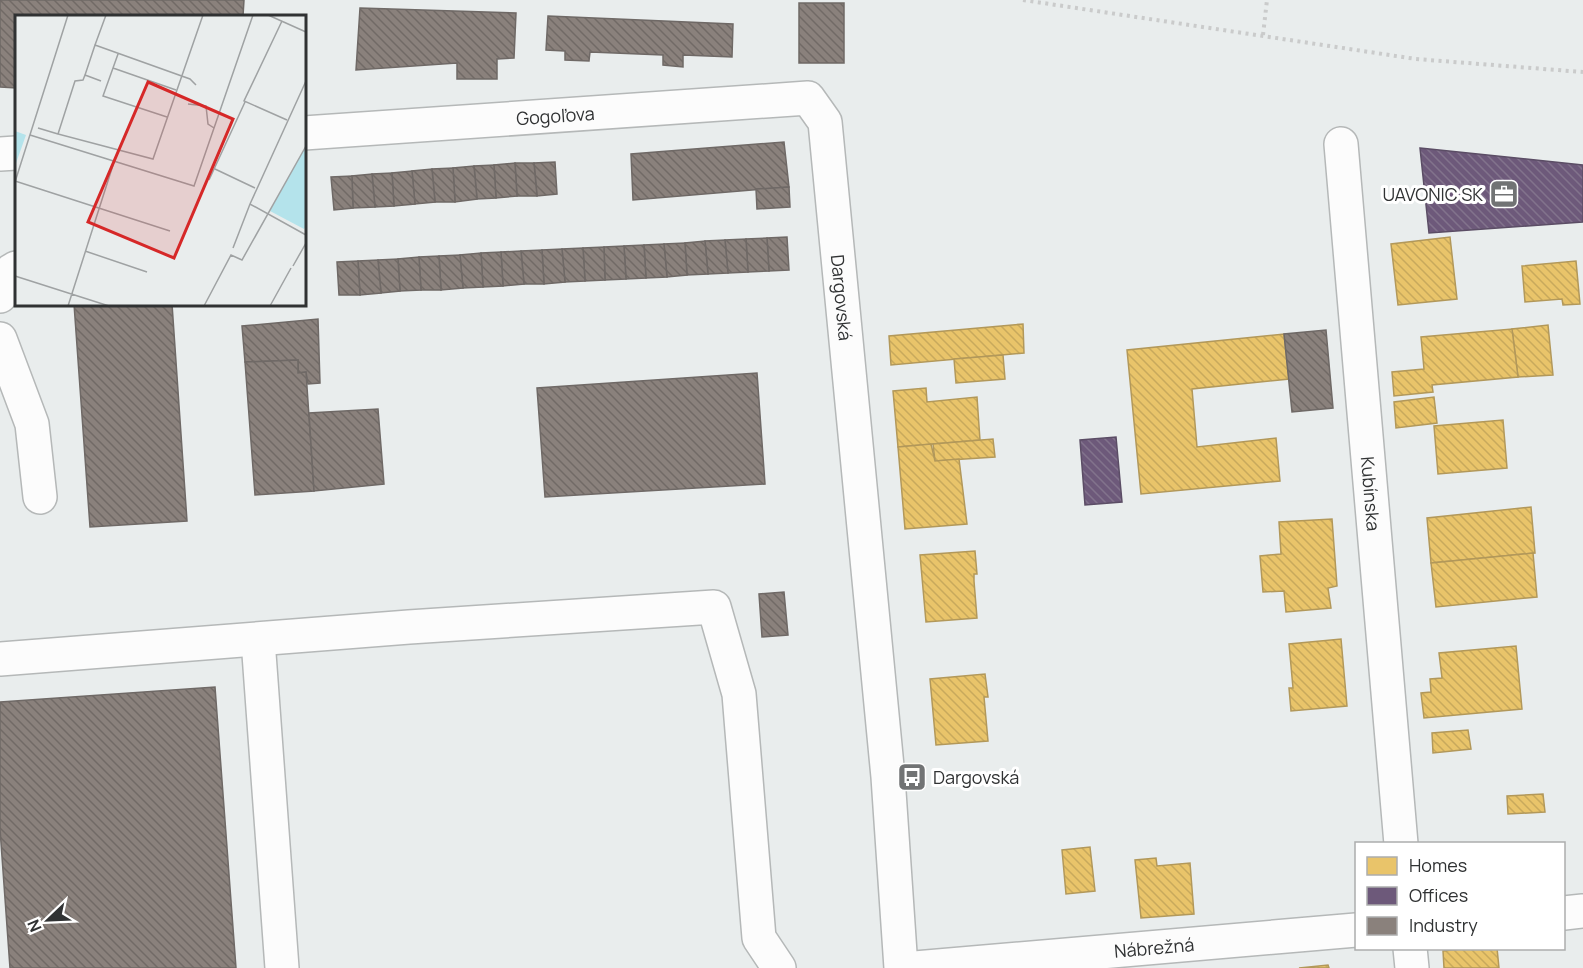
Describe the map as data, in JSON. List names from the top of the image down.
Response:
{
  "streets": {
    "street": [
      "Gogoľova",
      "Dargovská",
      "Kubínska",
      "Nábrežná"
    ]
  },
  "crossings": [
    ["Gogoľova", "Dargovská"]
  ],
  "places": {
    "office": ["UAVONIC SK"],
    "bus stop": ["Dargovská"]
  },
  "legend": ["Homes", "Offices", "Industry"],
  "north": "bottom left"
}
